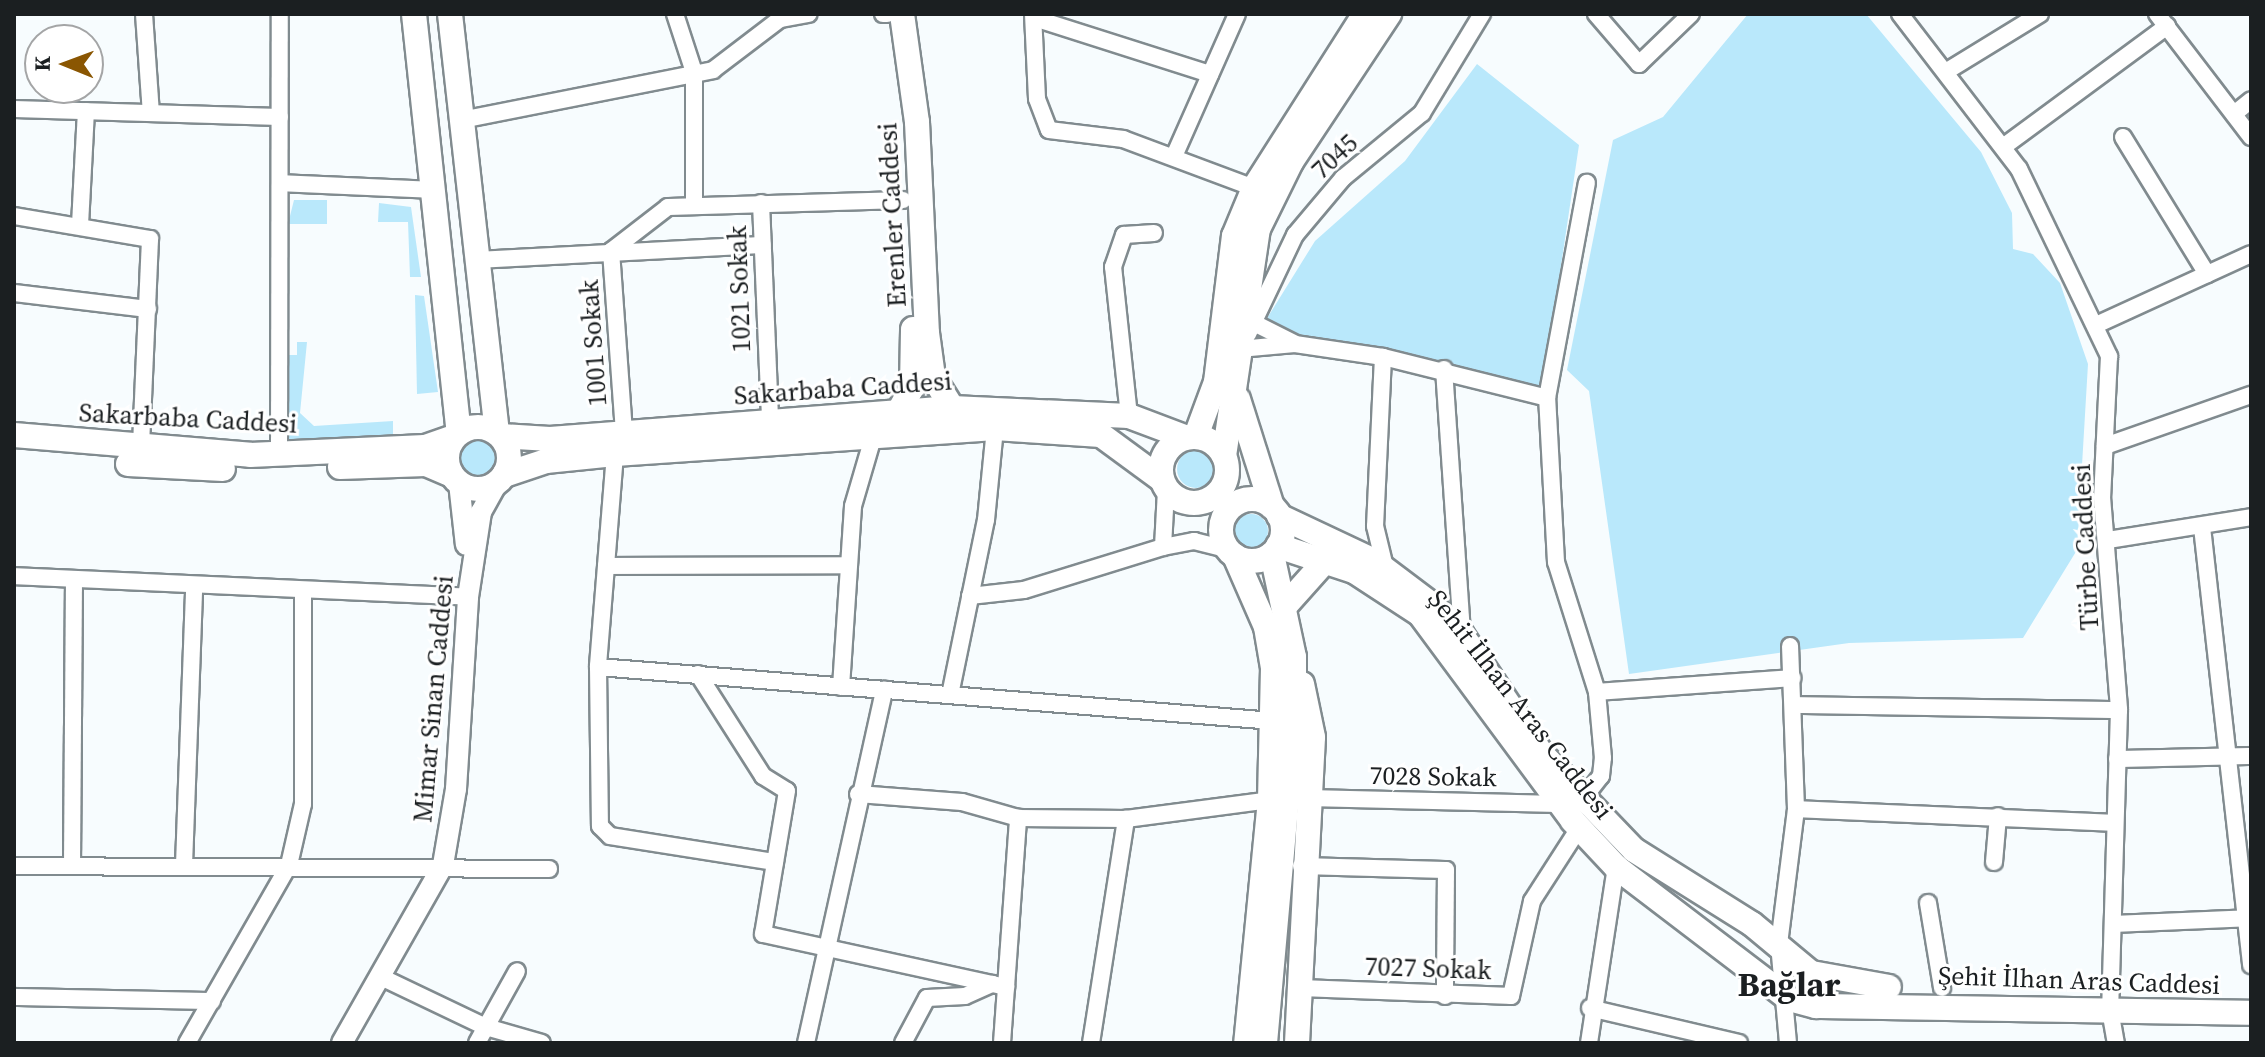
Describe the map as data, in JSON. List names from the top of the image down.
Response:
{
  "streets": {
    "main road": ["Erenler Caddesi", "Sakarbaba Caddesi", "Şehit İlhan Aras Caddesi"],
    "street": [
      "7045",
      "1021 Sokak",
      "1001 Sokak",
      "Türbe Caddesi",
      "Mimar Sinan Caddesi",
      "7028 Sokak",
      "7027 Sokak"
    ]
  },
  "crossings": [
    ["Erenler Caddesi", "Sakarbaba Caddesi"],
    ["1021 Sokak", "Sakarbaba Caddesi"],
    ["1001 Sokak", "Sakarbaba Caddesi"],
    ["Sakarbaba Caddesi", "Mimar Sinan Caddesi"],
    ["Sakarbaba Caddesi", "Şehit İlhan Aras Caddesi"],
    ["Türbe Caddesi", "Şehit İlhan Aras Caddesi"],
    ["Şehit İlhan Aras Caddesi", "7028 Sokak"],
    ["Şehit İlhan Aras Caddesi", "7027 Sokak"]
  ],
  "districts": ["Bağlar"],
  "north": "left"
}
